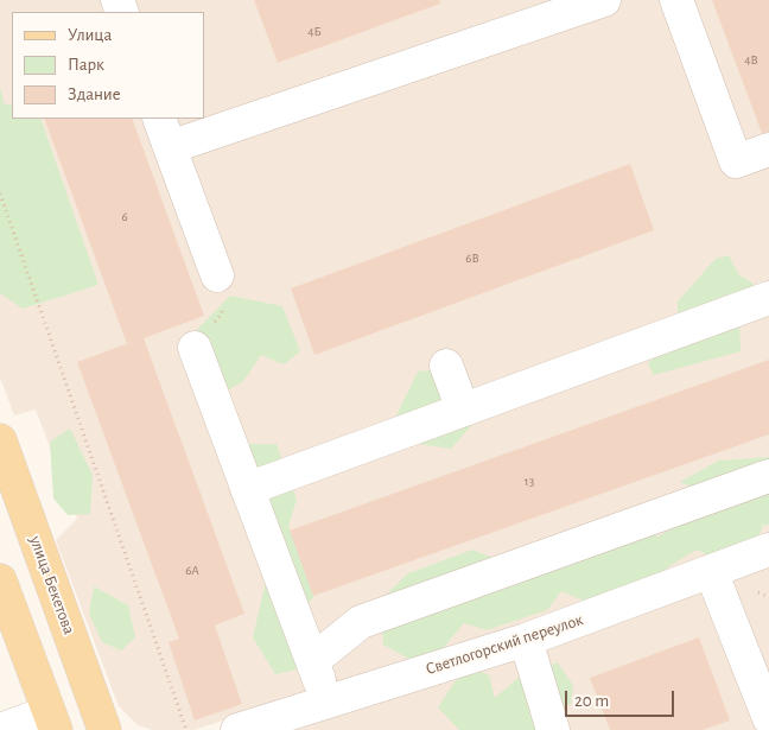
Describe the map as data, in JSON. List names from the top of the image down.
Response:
{
  "streets": {
    "main road": ["улица Бекетова"],
    "street": ["Светлогорский переулок"]
  },
  "house_numbers": [
    "4Б",
    "4В",
    "6",
    "6В",
    "13",
    "6А"
  ],
  "legend": ["Улица", "Парк", "Здание"],
  "scale_bar": "20 m"
}
